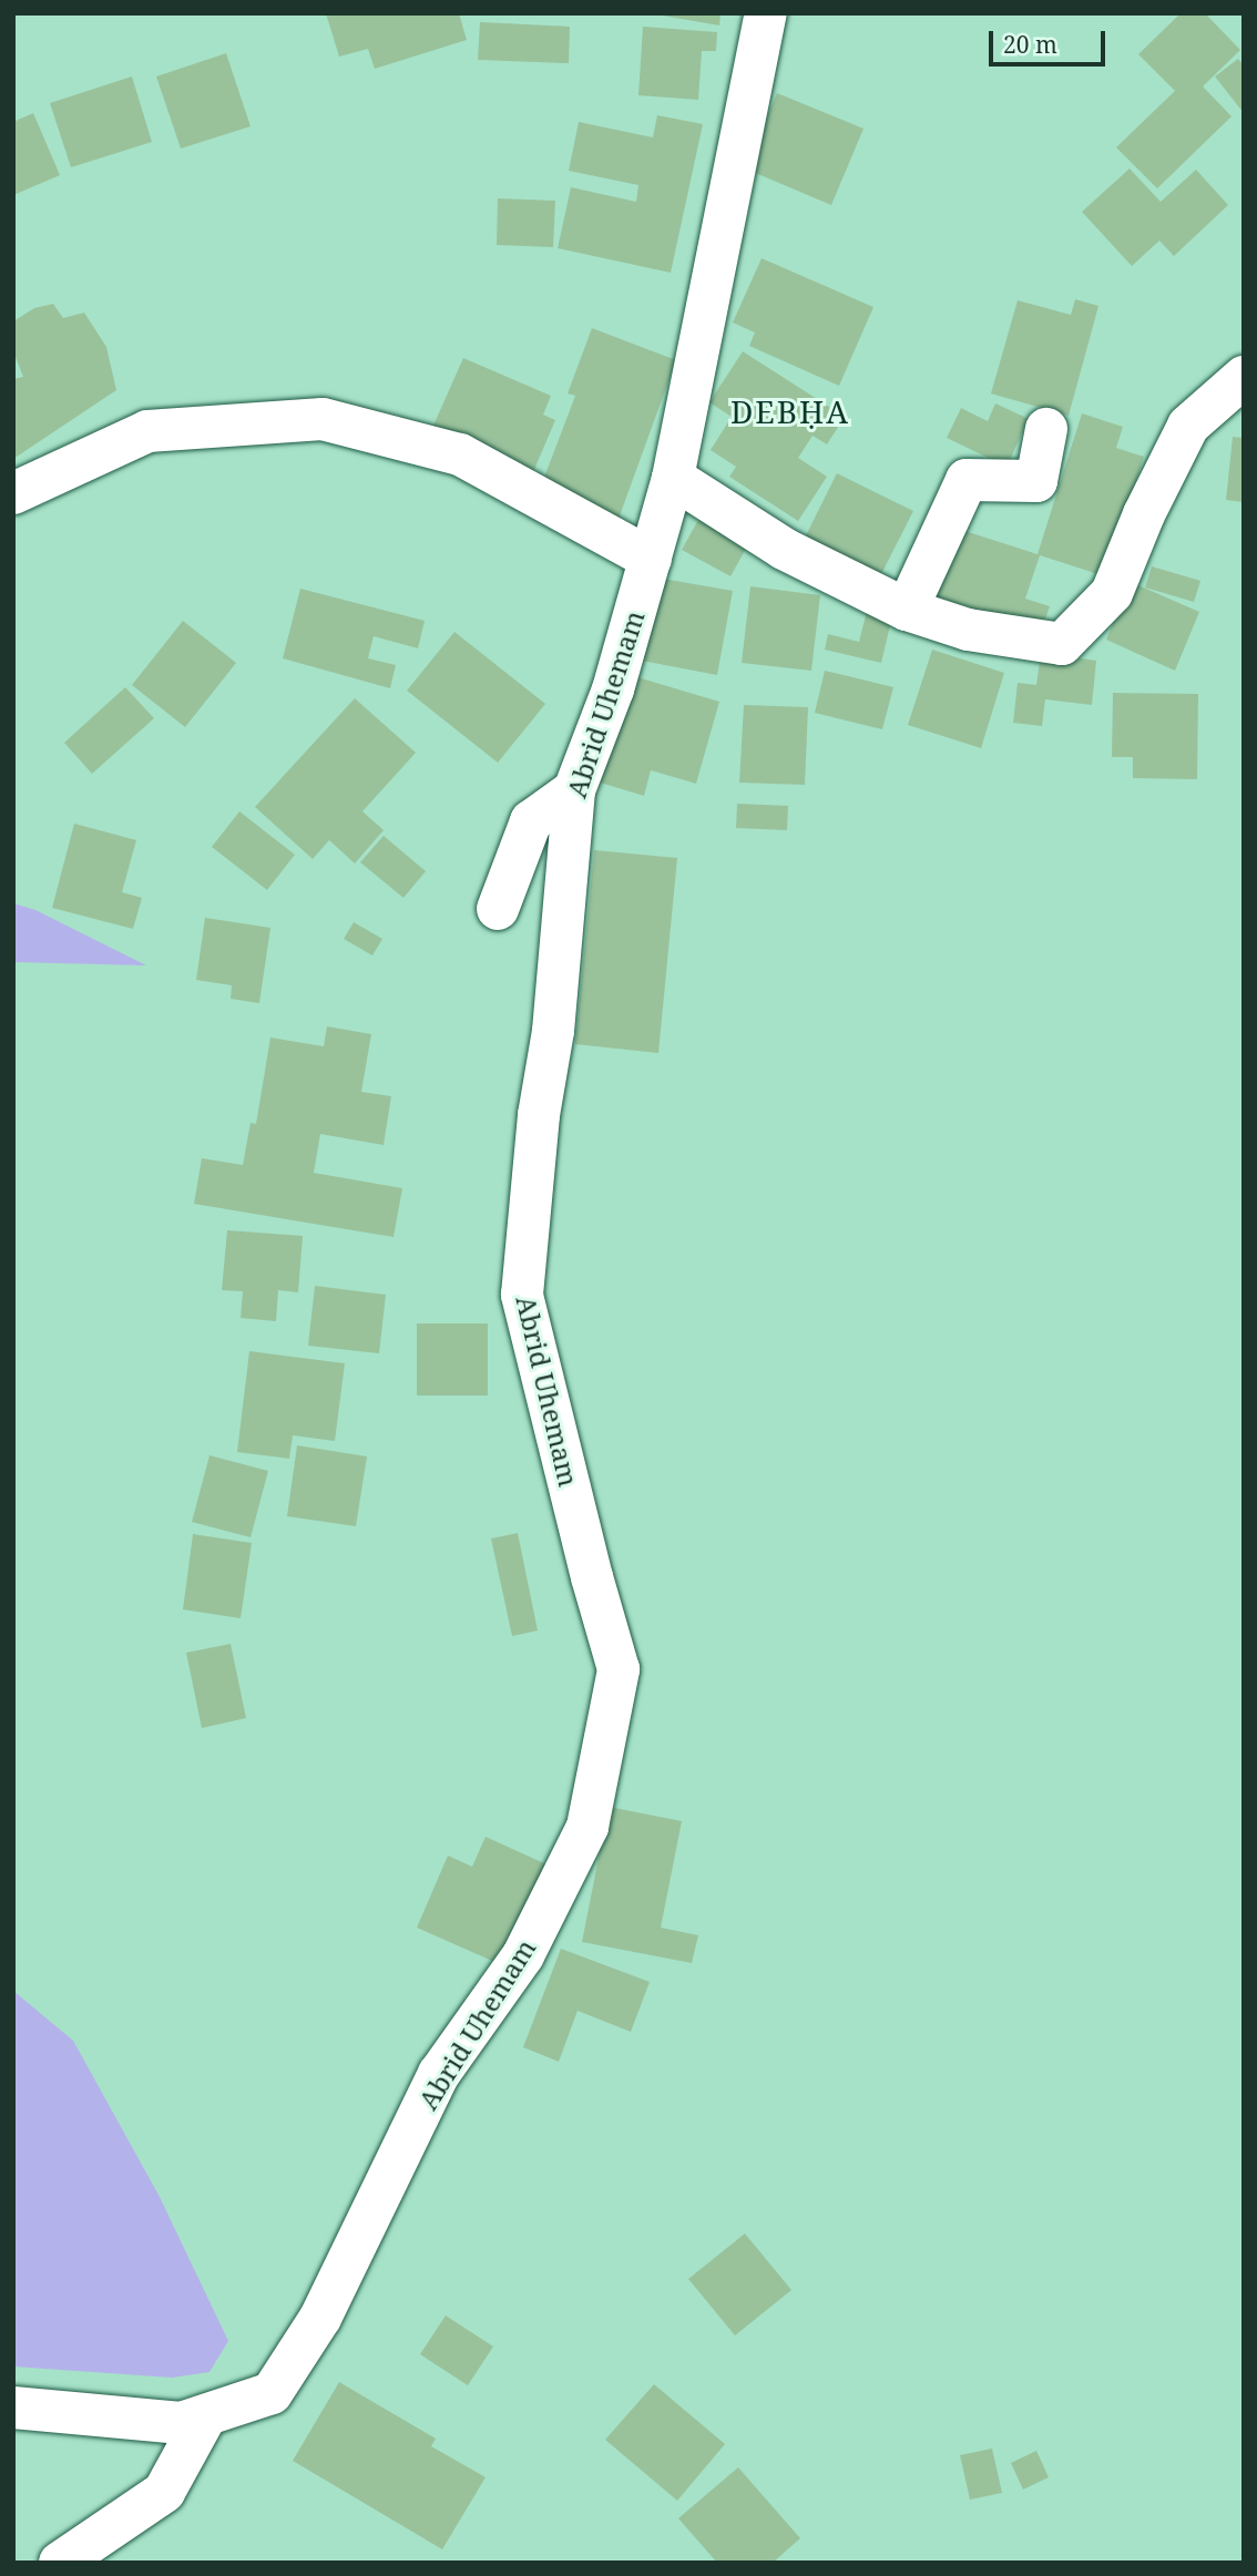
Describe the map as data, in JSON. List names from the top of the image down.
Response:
{
  "streets": {
    "street": ["Abrid Uhemam"]
  },
  "districts": ["DEBḤA"],
  "scale_bar": "20 m"
}
